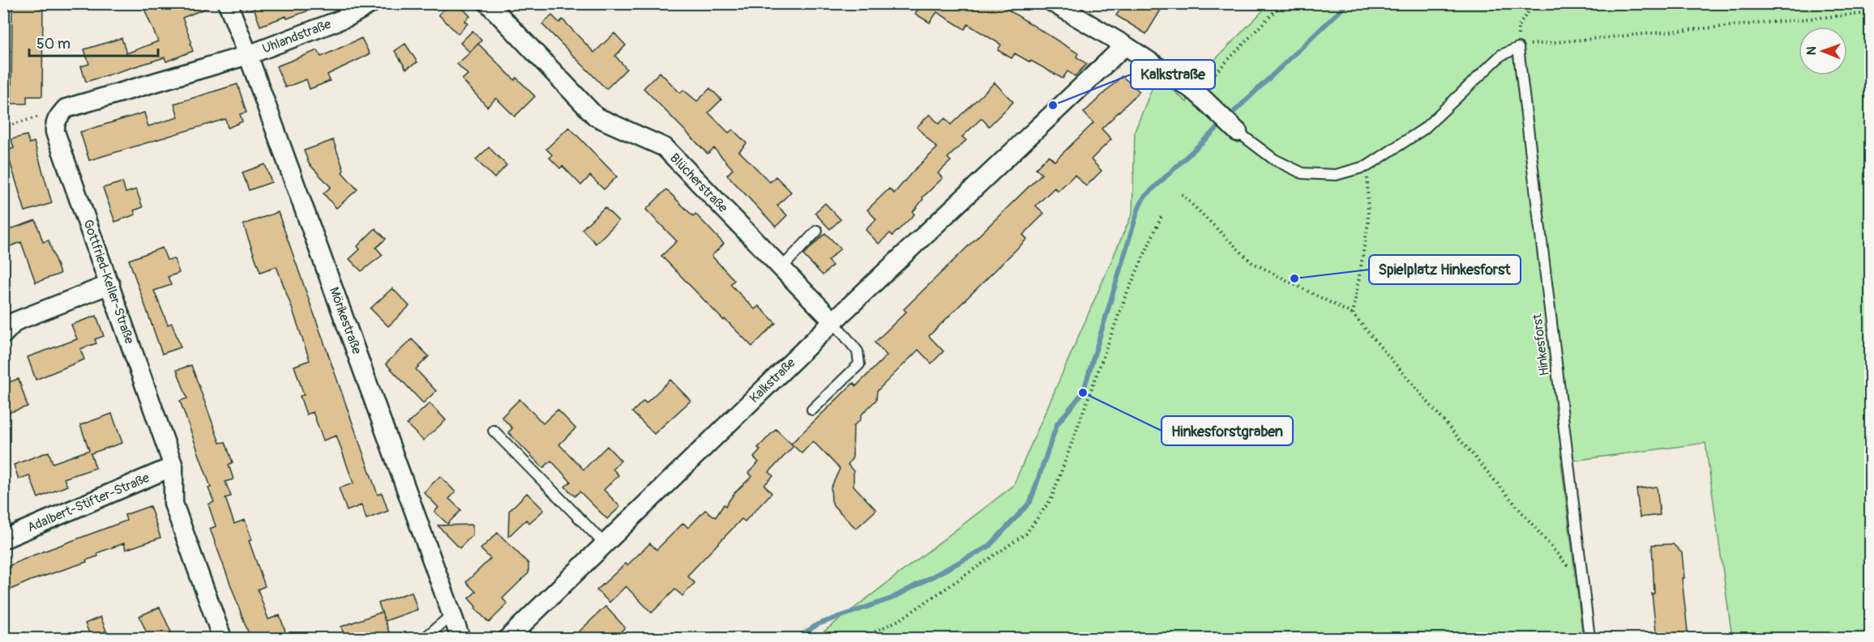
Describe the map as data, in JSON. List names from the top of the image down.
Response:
{
  "streets": {
    "street": [
      "Uhlandstraße",
      "Blücherstraße",
      "Gottfried-Keller-Straße",
      "Mörikestraße",
      "Kalkstraße",
      "Adalbert-Stifter-Straße"
    ],
    "lane": ["Hinkesforst"]
  },
  "crossings": [
    ["Uhlandstraße", "Mörikestraße"],
    ["Blücherstraße", "Kalkstraße"],
    ["Gottfried-Keller-Straße", "Adalbert-Stifter-Straße"]
  ],
  "places": ["Kalkstraße", "Spielplatz Hinkesforst", "Hinkesforstgraben"],
  "scale_bar": "50 m",
  "north": "left"
}
